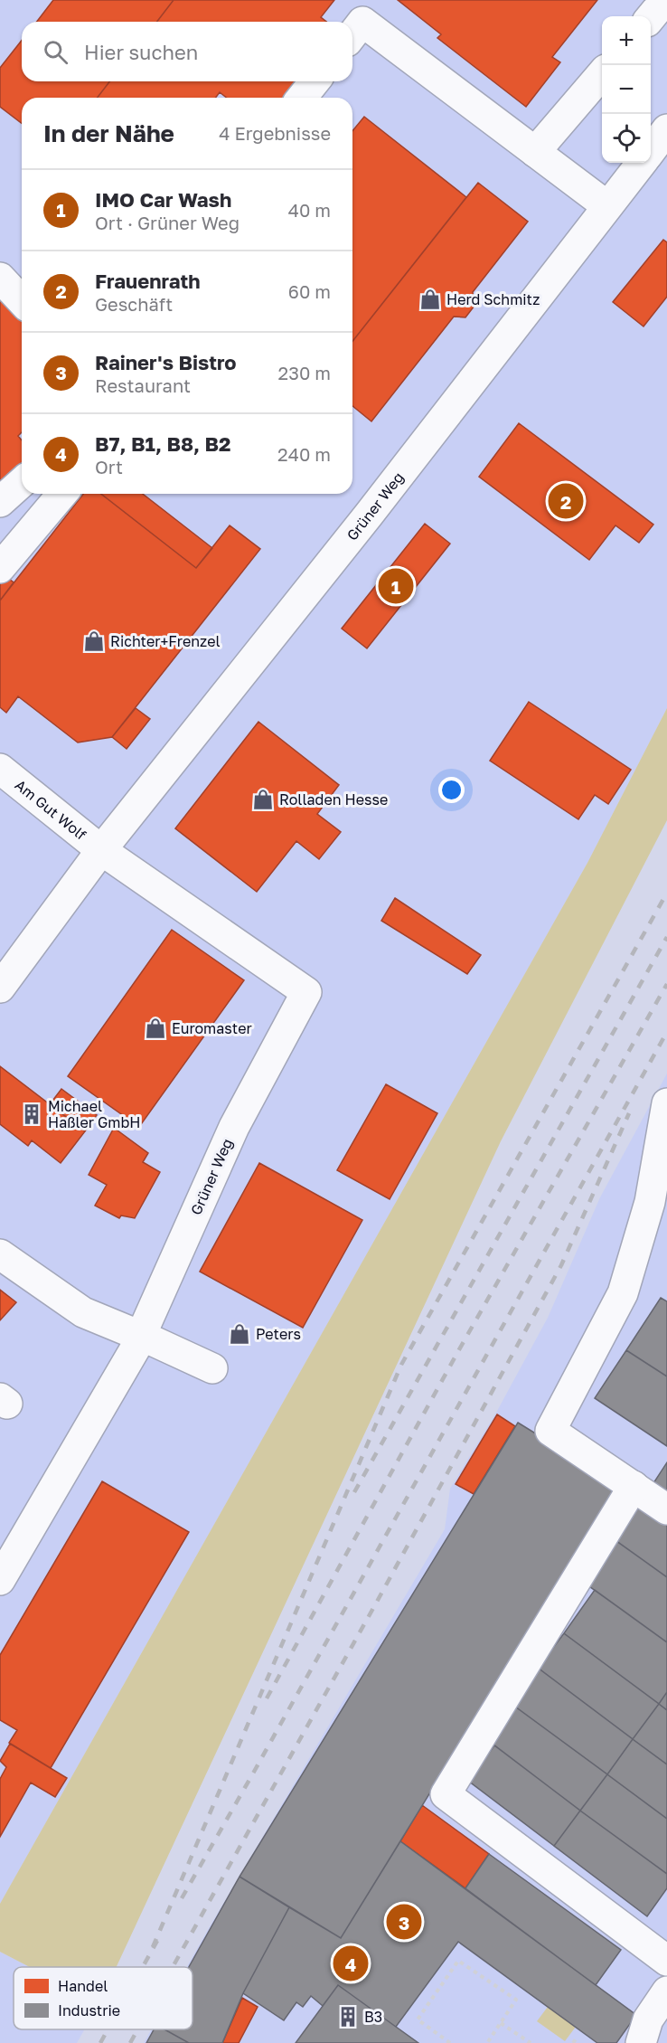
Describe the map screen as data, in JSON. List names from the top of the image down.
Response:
{
  "streets": {
    "street": ["Grüner Weg", "Am Gut Wolf"]
  },
  "crossings": [
    ["Grüner Weg", "Am Gut Wolf"]
  ],
  "places": {
    "shop": [
      "Herd Schmitz",
      "Richter+Frenzel",
      "Rolladen Hesse",
      "Euromaster",
      "Peters"
    ],
    "building": ["Michael Haßler GmbH", "B3"]
  },
  "legend": ["Handel", "Industrie"],
  "page": {
    "map_buttons": ["+", "−"],
    "search": "Hier suchen",
    "heading": ["In der Nähe", "4 Ergebnisse"],
    "list": [
      {
        "mark": "1",
        "name": "IMO Car Wash",
        "note": "Ort · Grüner Weg",
        "value": "40 m"
      },
      {
        "mark": "2",
        "name": "Frauenrath",
        "note": "Geschäft",
        "value": "60 m"
      },
      {
        "mark": "3",
        "name": "Rainer's Bistro",
        "note": "Restaurant",
        "value": "230 m"
      },
      {
        "mark": "4",
        "name": "B7, B1, B8, B2",
        "note": "Ort",
        "value": "240 m"
      }
    ],
    "pins": [
      "2",
      "1",
      "3",
      "4"
    ]
  }
}
